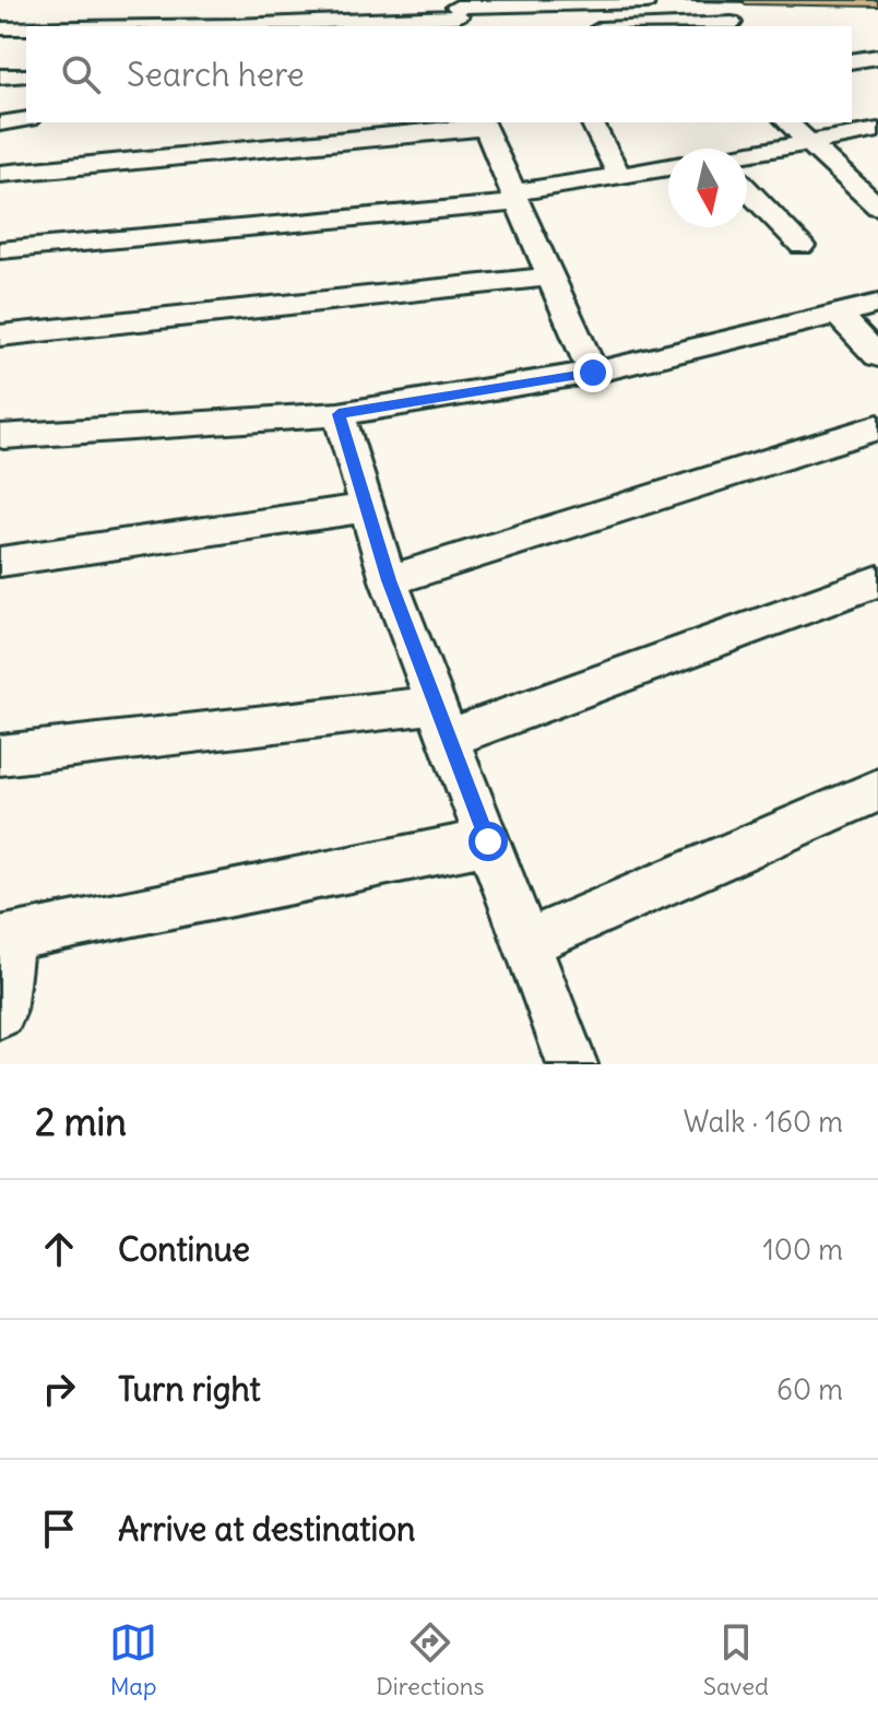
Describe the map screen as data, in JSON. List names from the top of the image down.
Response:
{
  "north": "bottom",
  "page": {
    "search": "Search here",
    "heading": ["2 min", "Walk · 160 m"],
    "list": [
      ["Continue", "100 m"],
      ["Turn right", "60 m"],
      "Arrive at destination"
    ],
    "nav": ["Map", "Directions", "Saved"]
  }
}
